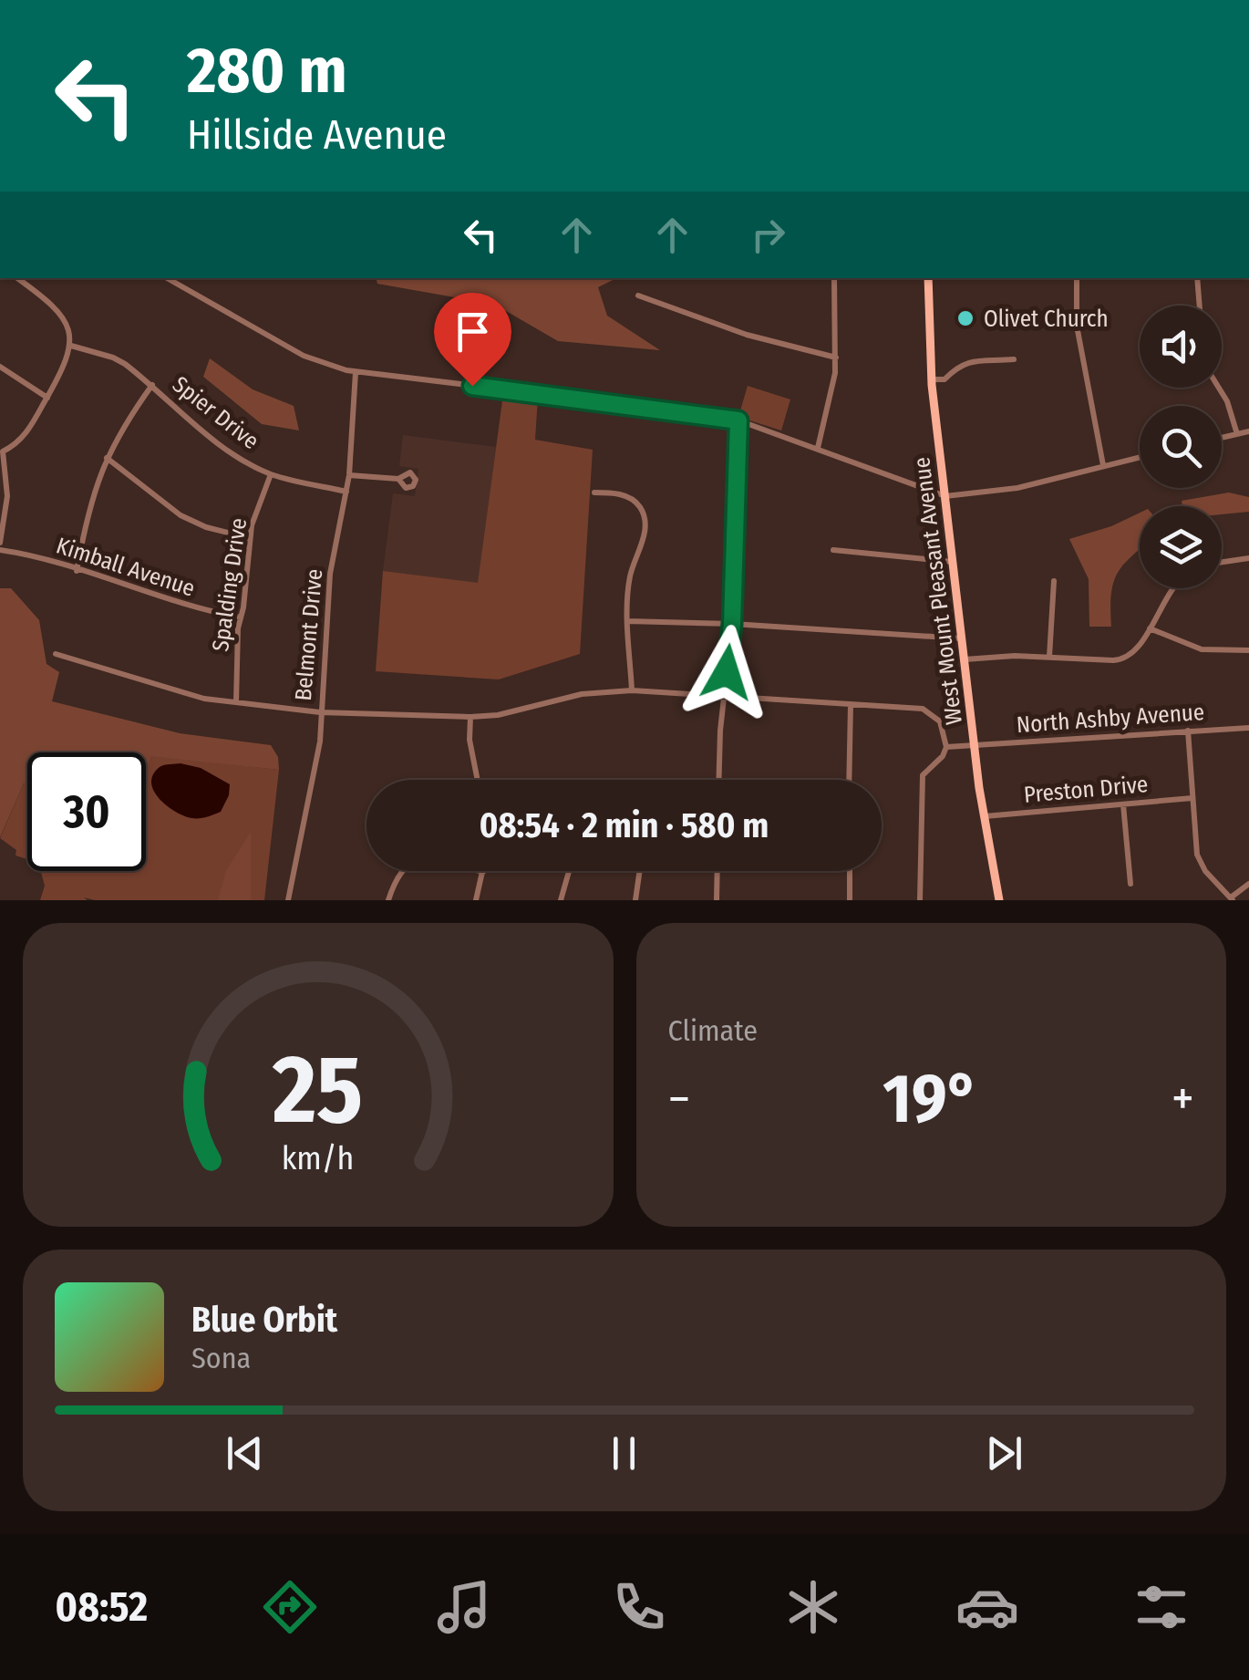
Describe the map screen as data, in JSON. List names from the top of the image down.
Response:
{
  "streets": {
    "main road": ["West Mount Pleasant Avenue"],
    "street": [
      "Spier Drive",
      "Kimball Avenue",
      "Spalding Drive",
      "Belmont Drive",
      "North Ashby Avenue",
      "Preston Drive"
    ]
  },
  "crossings": [
    ["Spier Drive", "Spalding Drive"],
    ["Spier Drive", "Belmont Drive"],
    ["Kimball Avenue", "Spalding Drive"],
    ["West Mount Pleasant Avenue", "North Ashby Avenue"],
    ["West Mount Pleasant Avenue", "Preston Drive"]
  ],
  "places": ["Olivet Church"],
  "page": {
    "turn": ["280 m", "Hillside Avenue"],
    "limit": "30",
    "trip": "08:54 · 2 min · 580 m",
    "tile": "Climate",
    "heat": ["−", "19°", "+"],
    "song": ["Blue Orbit", "Sona"],
    "tabs": "08:52",
    "gauge": ["25", "km/h"]
  }
}
